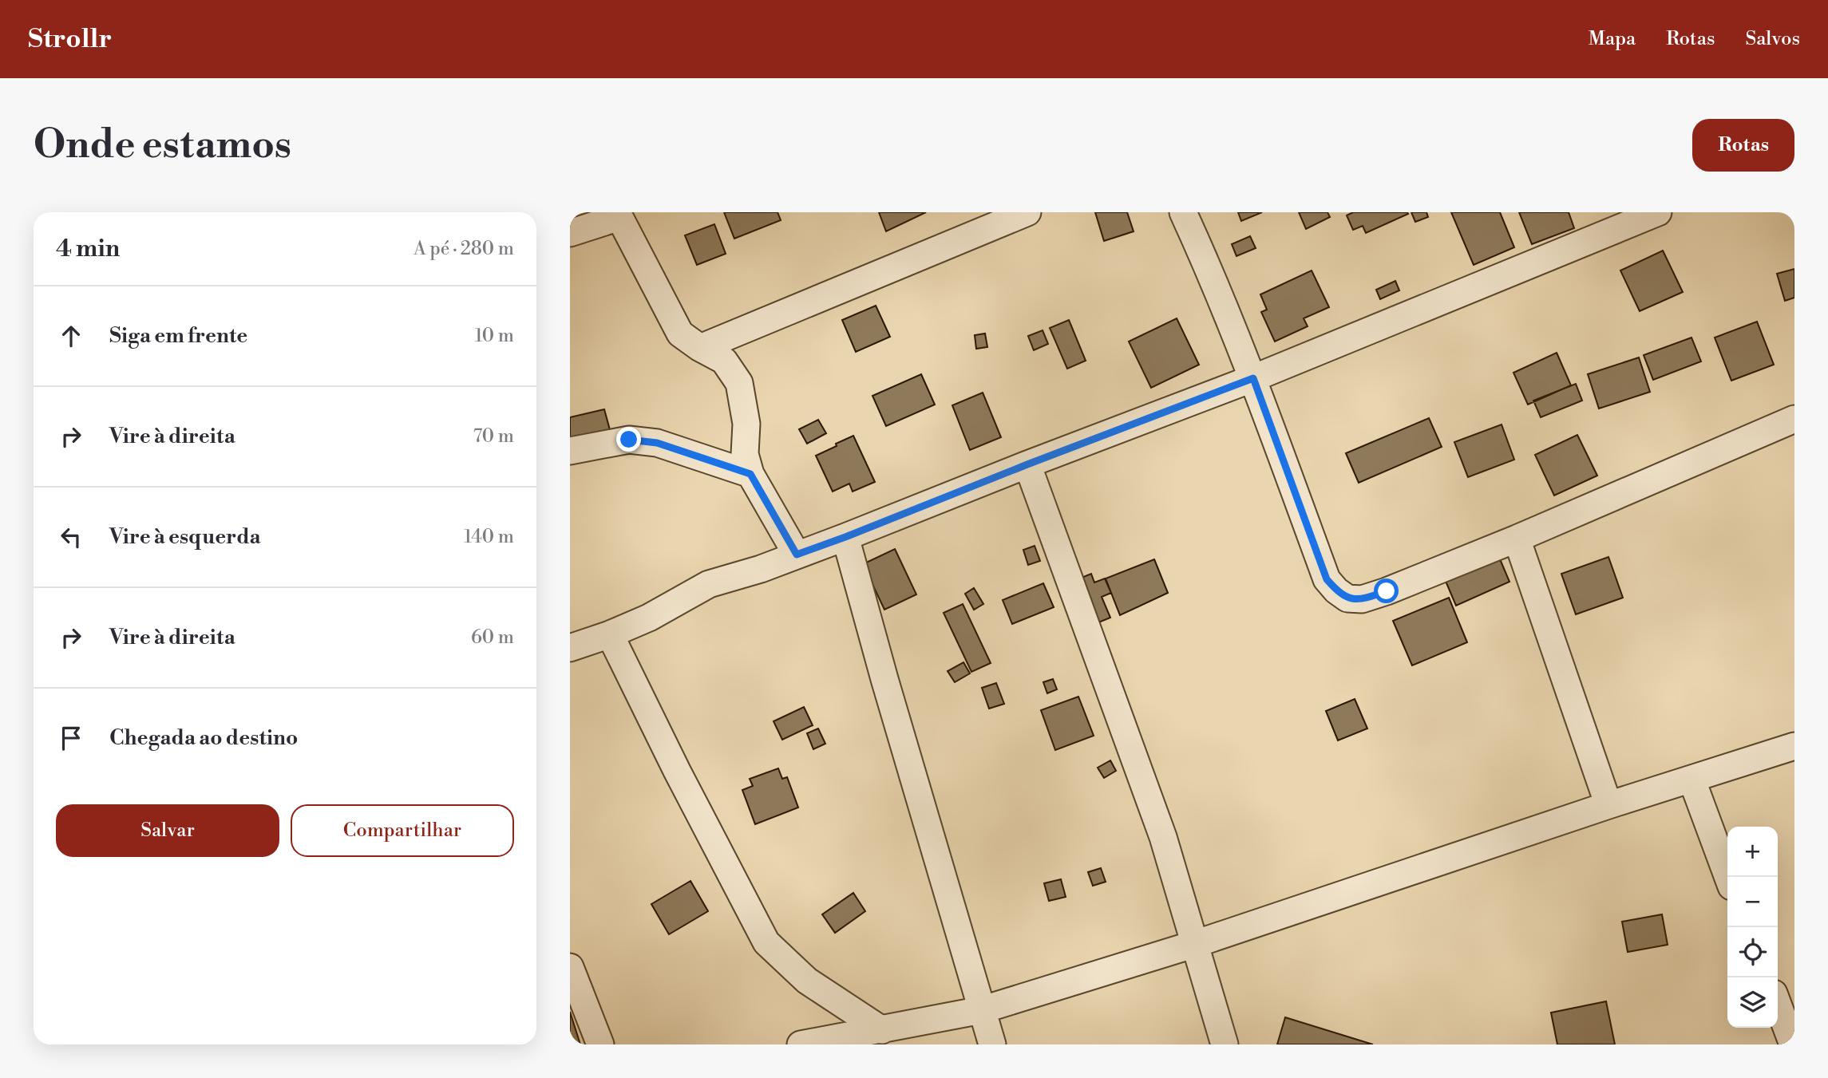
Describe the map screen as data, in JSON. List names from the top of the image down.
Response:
{
  "page": {
    "header": "Strollr",
    "nav": ["Mapa", "Rotas", "Salvos"],
    "buttons": [
      "Rotas",
      ["Salvar", "Compartilhar"]
    ],
    "title": "Onde estamos",
    "heading": ["4 min", "A pé · 280 m"],
    "list": [
      ["Siga em frente", "10 m"],
      ["Vire à direita", "70 m"],
      ["Vire à esquerda", "140 m"],
      ["Vire à direita", "60 m"],
      "Chegada ao destino"
    ],
    "map_buttons": ["+", "−"]
  }
}
